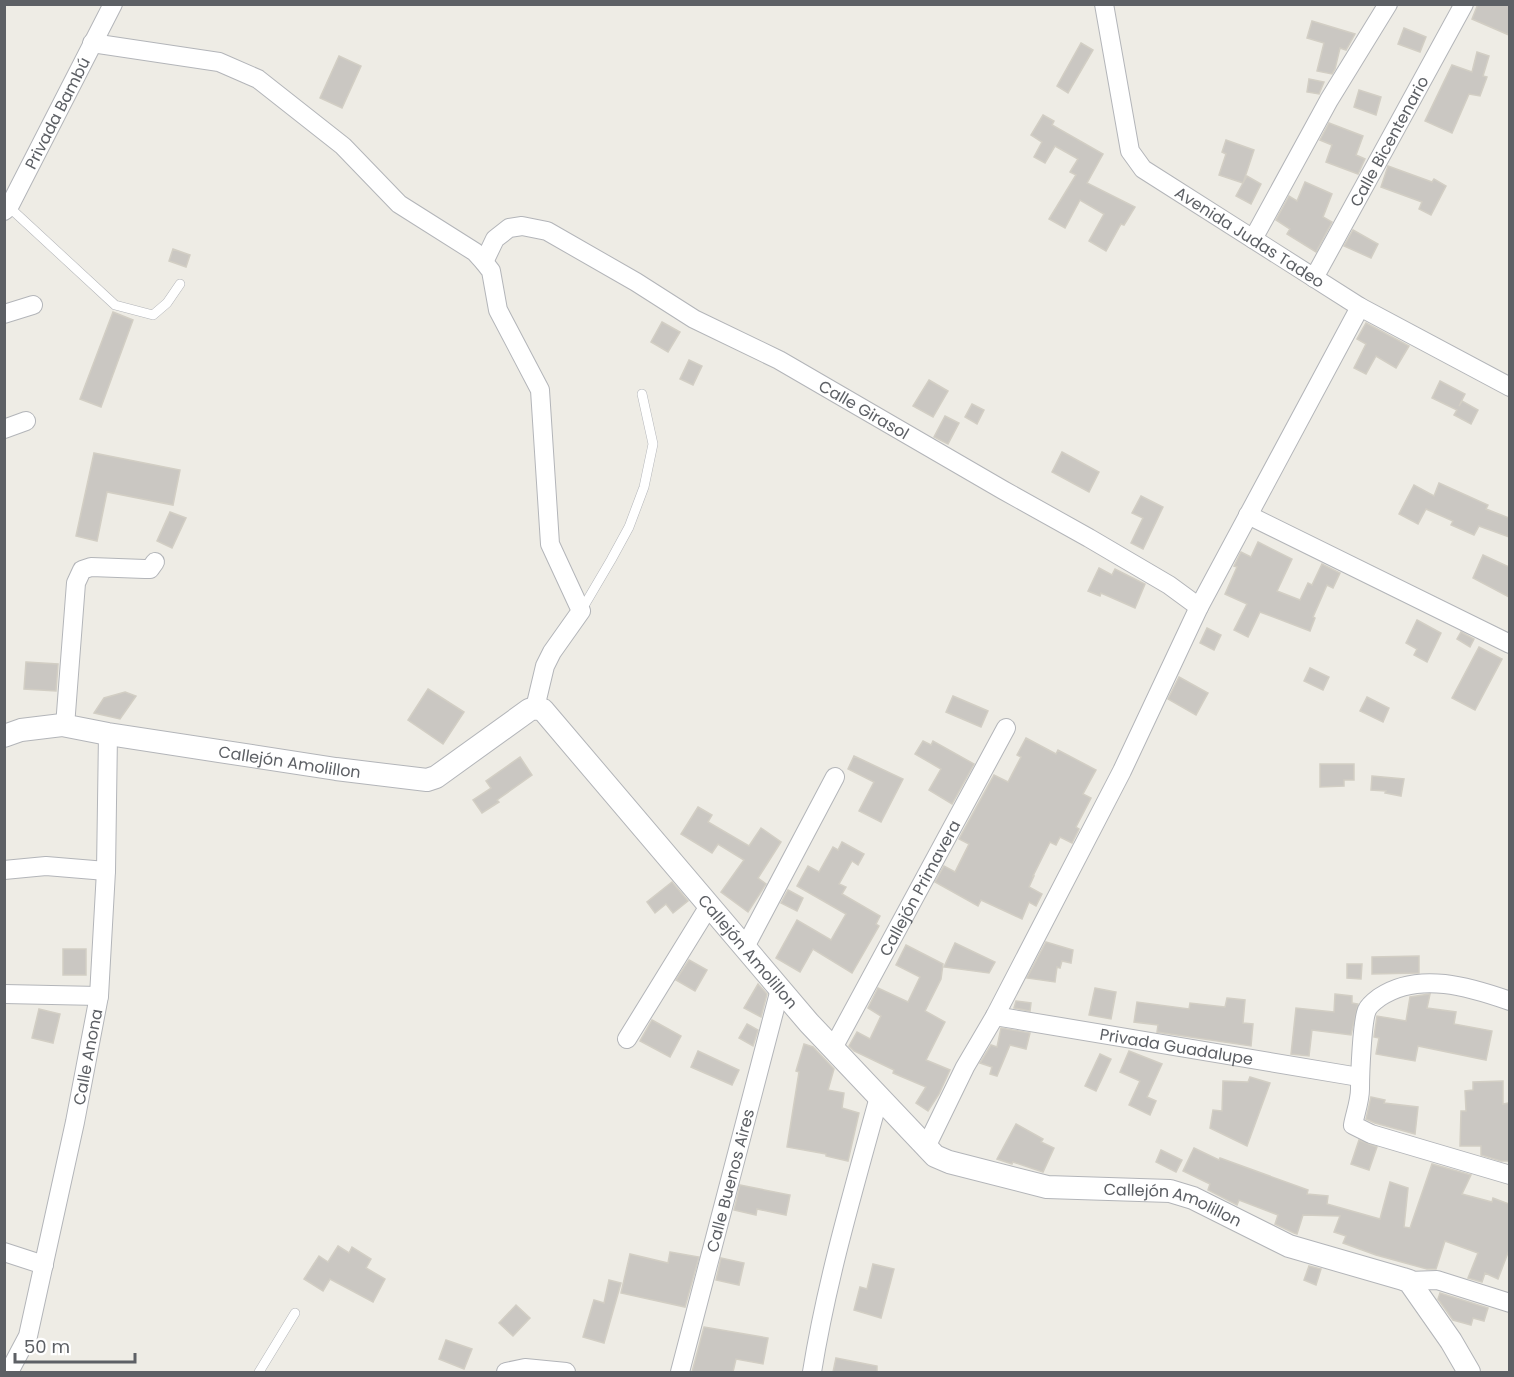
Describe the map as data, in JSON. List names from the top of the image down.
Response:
{
  "streets": {
    "street": [
      "Privada Bambú",
      "Calle Bicentenario",
      "Avenida Judas Tadeo",
      "Calle Girasol",
      "Callejón Amolillon",
      "Callejón Primavera",
      "Privada Guadalupe",
      "Calle Anona",
      "Calle Buenos Aires"
    ]
  },
  "crossings": [
    ["Calle Bicentenario", "Avenida Judas Tadeo"],
    ["Callejón Amolillon", "Callejón Primavera"],
    ["Callejón Amolillon", "Calle Anona"],
    ["Callejón Amolillon", "Calle Buenos Aires"]
  ],
  "scale_bar": "50 m"
}
